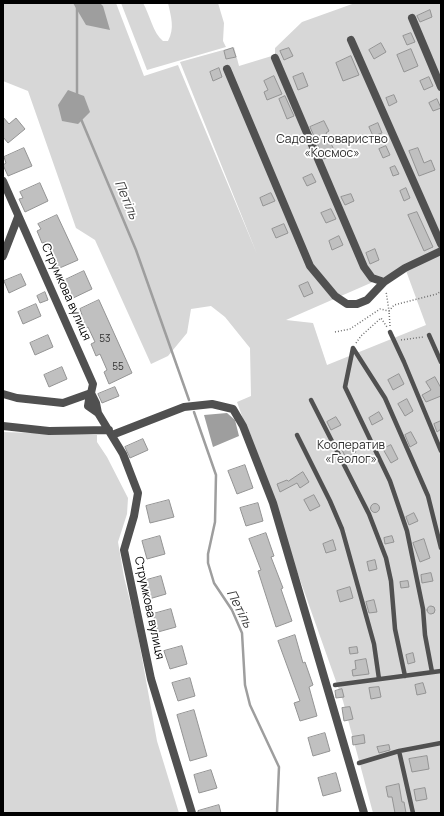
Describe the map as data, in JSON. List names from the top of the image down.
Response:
{
  "streets": {
    "street": ["Струмкова вулиця"]
  },
  "water": ["Петіль"],
  "parks": ["Садове товариство «Космос»", "Кооператив «Геолог»"],
  "house_numbers": ["53", "55"]
}
